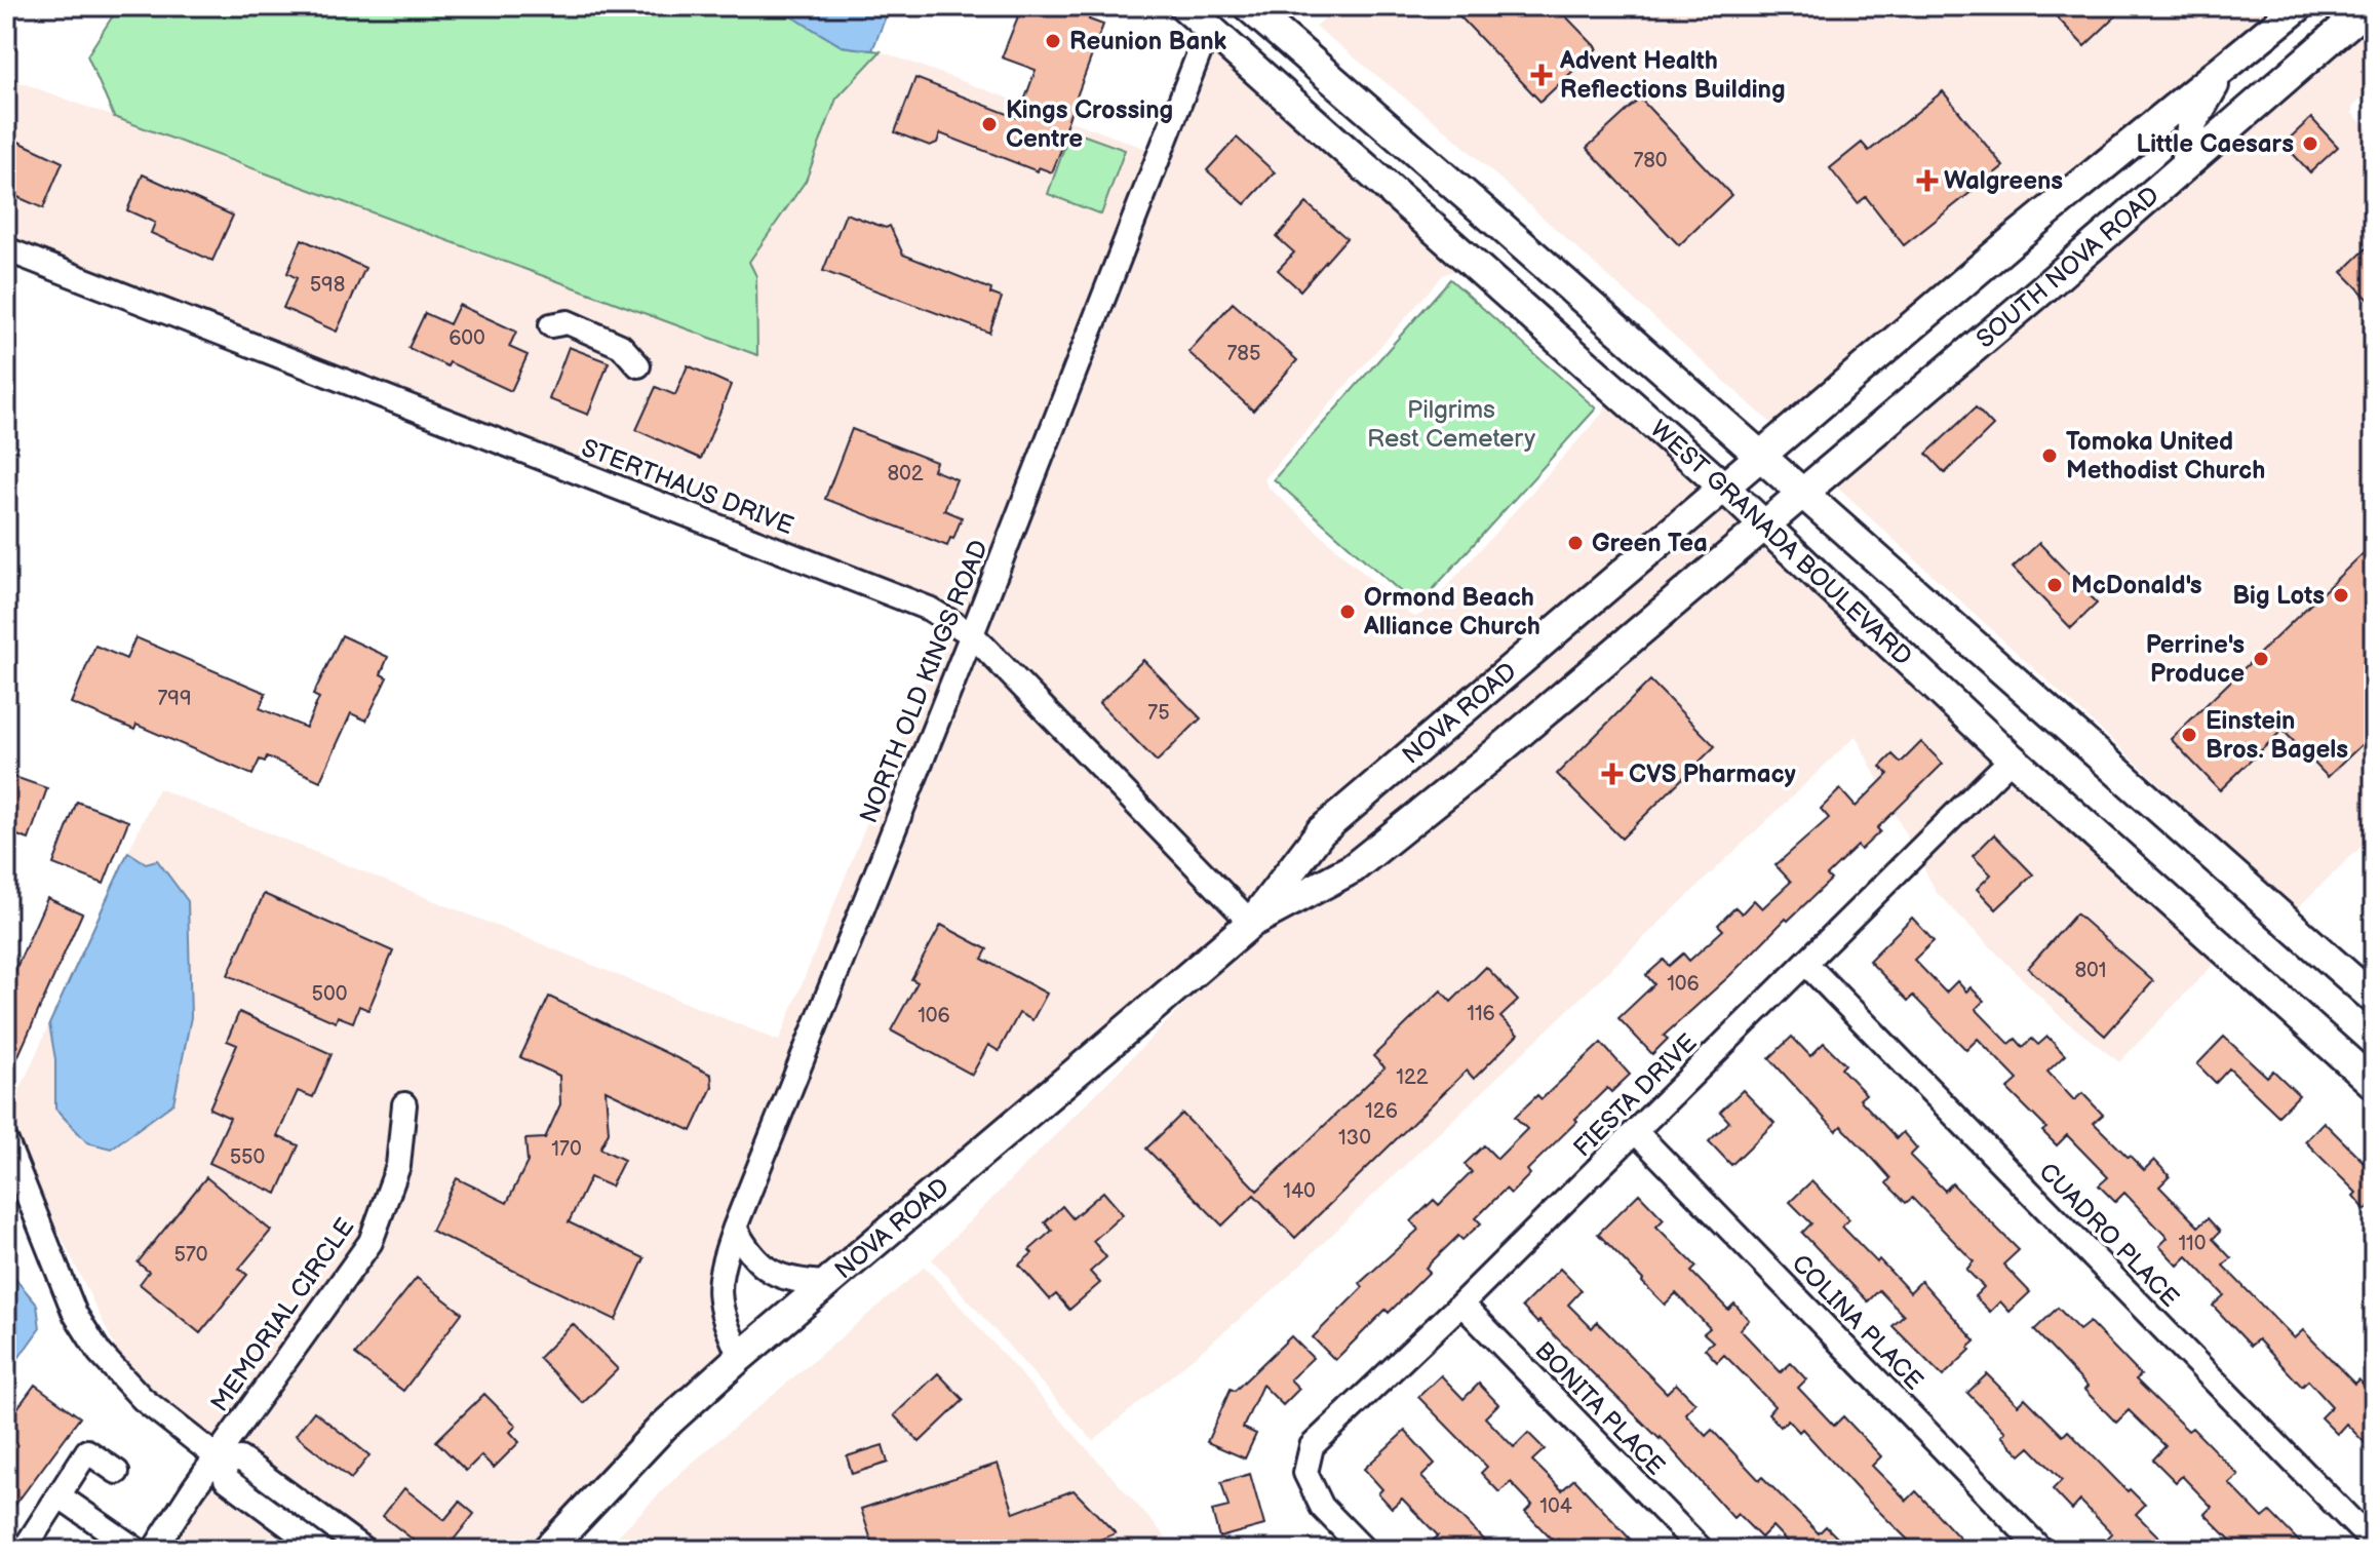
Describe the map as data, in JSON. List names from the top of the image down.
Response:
{
  "streets": {
    "main road": ["SOUTH NOVA ROAD", "WEST GRANADA BOULEVARD", "NOVA ROAD"],
    "street": [
      "STERTHAUS DRIVE",
      "NORTH OLD KINGS ROAD",
      "FIESTA DRIVE",
      "CUADRO PLACE",
      "MEMORIAL CIRCLE",
      "COLINA PLACE",
      "BONITA PLACE"
    ]
  },
  "crossings": [
    ["SOUTH NOVA ROAD", "WEST GRANADA BOULEVARD"],
    ["SOUTH NOVA ROAD", "NOVA ROAD"],
    ["STERTHAUS DRIVE", "NORTH OLD KINGS ROAD"],
    ["STERTHAUS DRIVE", "NOVA ROAD"],
    ["WEST GRANADA BOULEVARD", "NORTH OLD KINGS ROAD"],
    ["WEST GRANADA BOULEVARD", "NOVA ROAD"],
    ["WEST GRANADA BOULEVARD", "FIESTA DRIVE"],
    ["NORTH OLD KINGS ROAD", "NOVA ROAD"],
    ["FIESTA DRIVE", "CUADRO PLACE"],
    ["FIESTA DRIVE", "COLINA PLACE"],
    ["FIESTA DRIVE", "BONITA PLACE"]
  ],
  "parks": ["Pilgrims Rest Cemetery"],
  "places": {
    "other": [
      "Reunion Bank",
      "Kings Crossing Centre",
      "Little Caesars",
      "Tomoka United Methodist Church",
      "Green Tea",
      "McDonald's",
      "Big Lots",
      "Ormond Beach Alliance Church",
      "Perrine's Produce",
      "Einstein Bros. Bagels"
    ],
    "health": ["Advent Health Reflections Building", "Walgreens", "CVS Pharmacy"]
  },
  "house_numbers": [
    "780",
    "598",
    "600",
    "785",
    "802",
    "799",
    "75",
    "801",
    "106",
    "500",
    "116",
    "106",
    "122",
    "126",
    "130",
    "170",
    "550",
    "140",
    "110",
    "570",
    "104"
  ]
}
